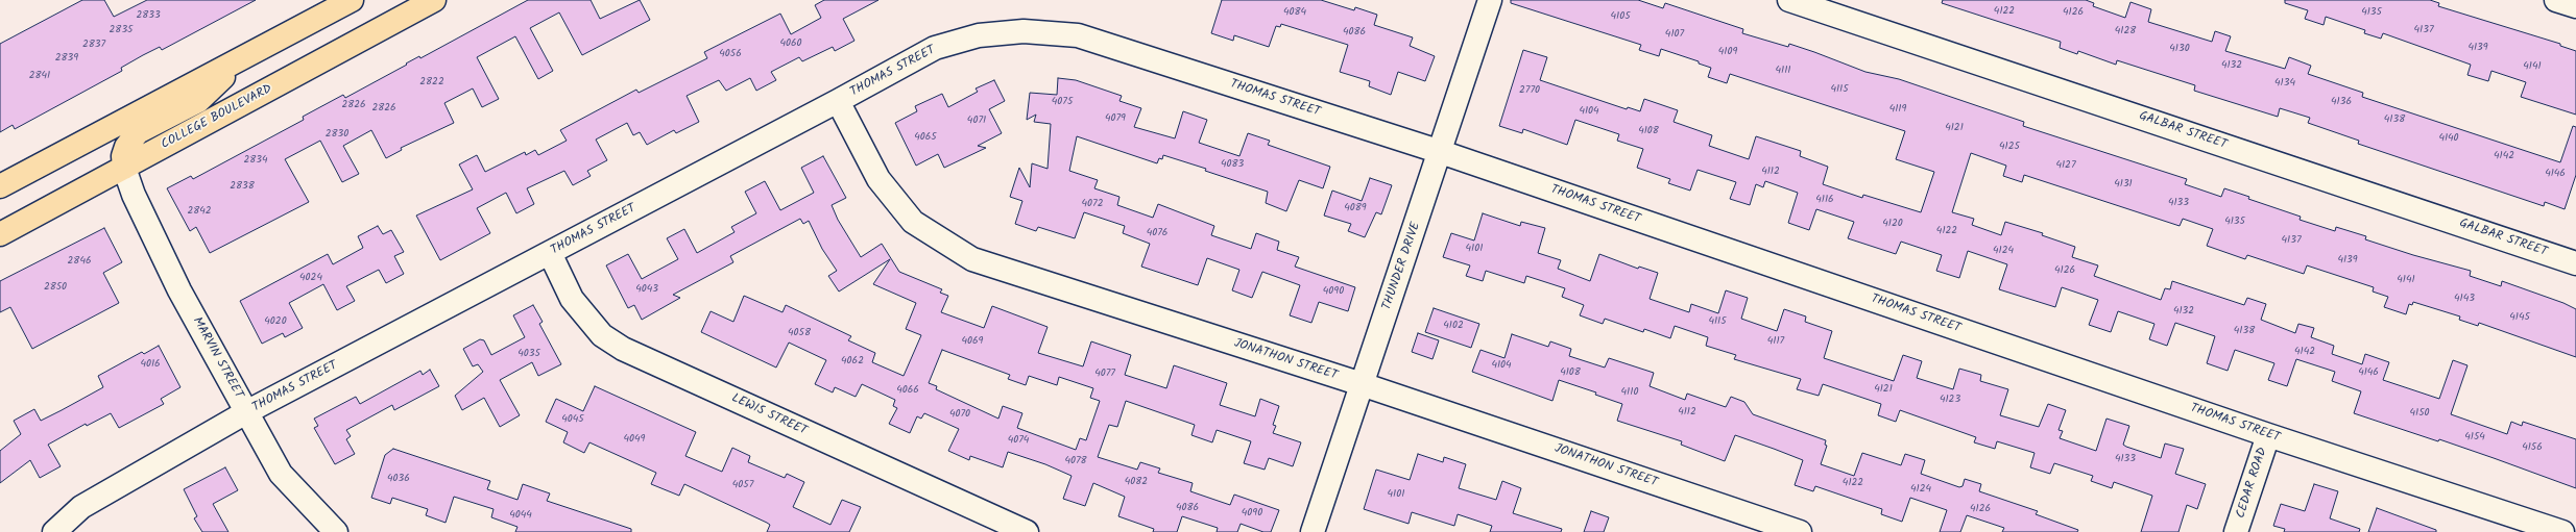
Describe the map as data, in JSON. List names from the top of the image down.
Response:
{
  "streets": {
    "main road": ["COLLEGE BOULEVARD"],
    "street": [
      "THOMAS STREET",
      "GALBAR STREET",
      "THUNDER DRIVE",
      "MARVIN STREET",
      "JONATHON STREET",
      "LEWIS STREET",
      "CEDAR ROAD"
    ]
  },
  "crossings": [
    ["THOMAS STREET", "THUNDER DRIVE"],
    ["THOMAS STREET", "MARVIN STREET"],
    ["THOMAS STREET", "JONATHON STREET"],
    ["THOMAS STREET", "LEWIS STREET"],
    ["THOMAS STREET", "CEDAR ROAD"],
    ["COLLEGE BOULEVARD", "MARVIN STREET"],
    ["THUNDER DRIVE", "JONATHON STREET"]
  ],
  "house_numbers": [
    "4122",
    "4084",
    "4126",
    "4135",
    "2833",
    "4105",
    "2835",
    "4137",
    "4128",
    "4086",
    "4107",
    "4060",
    "2837",
    "4139",
    "4130",
    "4109",
    "4056",
    "2839",
    "4132",
    "4141",
    "4111",
    "2841",
    "2822",
    "4134",
    "4115",
    "2770",
    "4075",
    "4136",
    "2826",
    "2826",
    "4119",
    "4104",
    "4079",
    "4138",
    "4071",
    "4121",
    "4108",
    "2830",
    "4065",
    "4140",
    "4125",
    "4142",
    "2834",
    "4083",
    "4127",
    "4112",
    "4146",
    "4131",
    "2838",
    "4116",
    "4133",
    "4072",
    "4089",
    "2842",
    "4135",
    "4120",
    "4122",
    "4076",
    "4137",
    "4101",
    "4124",
    "4139",
    "2846",
    "4126",
    "4024",
    "4141",
    "2850",
    "4043",
    "4090",
    "4143",
    "4132",
    "4145",
    "4020",
    "4115",
    "4102",
    "4138",
    "4058",
    "4069",
    "4117",
    "4142",
    "4035",
    "4062",
    "4016",
    "4104",
    "4108",
    "4146",
    "4077",
    "4121",
    "4066",
    "4110",
    "4123",
    "4112",
    "4150",
    "4070",
    "4045",
    "4154",
    "4049",
    "4074",
    "4156",
    "4133",
    "4078",
    "4036",
    "4082",
    "4122",
    "4057",
    "4124",
    "4101",
    "4086",
    "4126",
    "4090",
    "4044"
  ]
}
